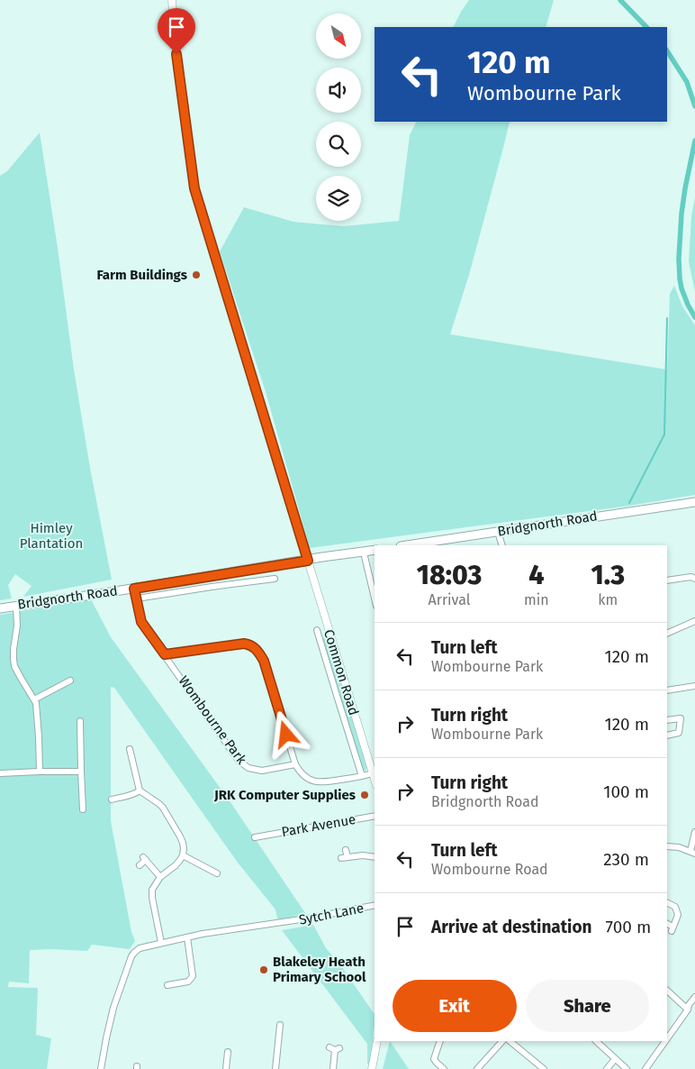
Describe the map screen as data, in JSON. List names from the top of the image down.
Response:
{
  "streets": {
    "main road": ["Bridgnorth Road"],
    "street": [
      "Common Road",
      "Wombourne Park",
      "Park Avenue",
      "Sytch Lane"
    ]
  },
  "crossings": [
    ["Bridgnorth Road", "Common Road"],
    ["Bridgnorth Road", "Wombourne Park"]
  ],
  "parks": ["Himley Plantation"],
  "places": ["Farm Buildings", "JRK Computer Supplies", "Blakeley Heath Primary School"],
  "north": "bottom right",
  "page": {
    "turn": ["120 m", "Wombourne Park"],
    "eta": [
      "18:03",
      "Arrival",
      "4",
      "min",
      "1.3",
      "km"
    ],
    "list": [
      {
        "name": "Turn left",
        "note": "Wombourne Park",
        "value": "120 m"
      },
      {
        "name": "Turn right",
        "note": "Wombourne Park",
        "value": "120 m"
      },
      {
        "name": "Turn right",
        "note": "Bridgnorth Road",
        "value": "100 m"
      },
      {
        "name": "Turn left",
        "note": "Wombourne Road",
        "value": "230 m"
      },
      {
        "name": "Arrive at destination",
        "value": "700 m"
      }
    ],
    "buttons": ["Exit", "Share"]
  }
}
